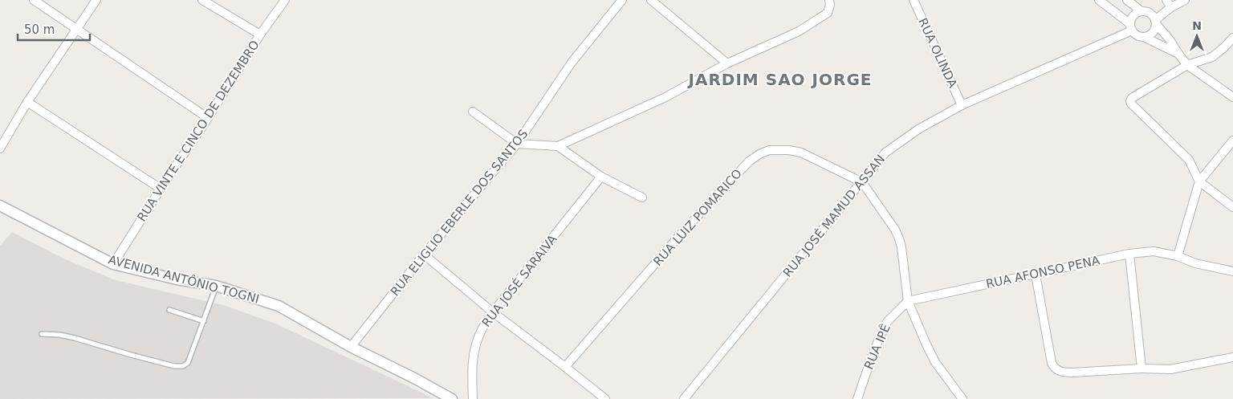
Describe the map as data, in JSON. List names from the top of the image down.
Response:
{
  "streets": {
    "street": [
      "RUA OLINDA",
      "RUA VINTE E CINCO DE DEZEMBRO",
      "RUA ELIGLIO EBERLE DOS SANTOS",
      "RUA JOSÉ MAMUD ASSAN",
      "RUA LUIZ POMARICO",
      "RUA AFONSO PENA",
      "AVENIDA ANTÔNIO TOGNI",
      "RUA JOSÉ SARAIVA",
      "RUA IPÊ"
    ]
  },
  "crossings": [
    ["RUA OLINDA", "RUA JOSÉ MAMUD ASSAN"],
    ["RUA VINTE E CINCO DE DEZEMBRO", "AVENIDA ANTÔNIO TOGNI"],
    ["RUA ELIGLIO EBERLE DOS SANTOS", "AVENIDA ANTÔNIO TOGNI"],
    ["RUA JOSÉ MAMUD ASSAN", "RUA LUIZ POMARICO"],
    ["RUA AFONSO PENA", "RUA IPÊ"]
  ],
  "districts": ["JARDIM SAO JORGE"],
  "scale_bar": "50 m",
  "north": "top"
}
